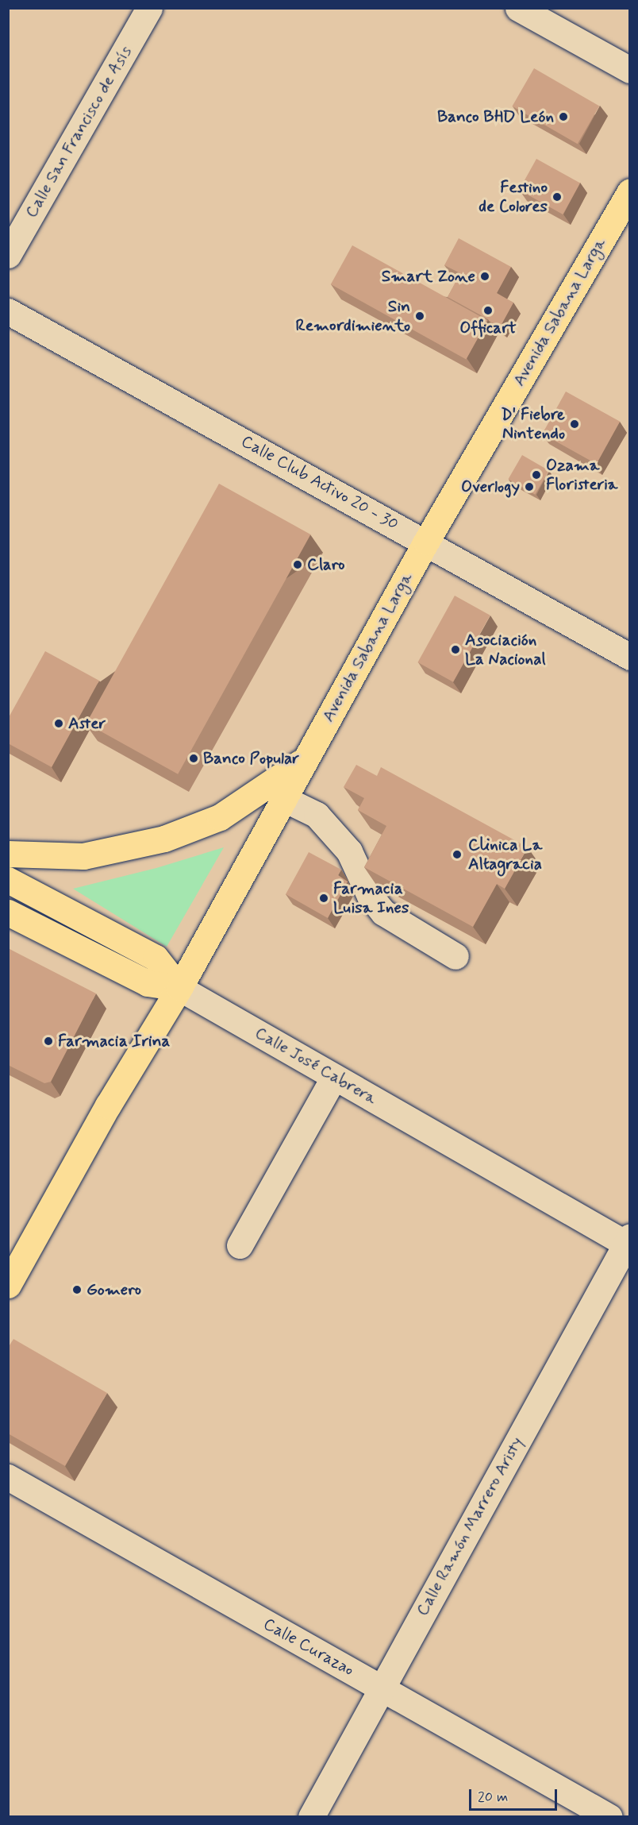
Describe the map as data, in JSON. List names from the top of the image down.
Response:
{
  "streets": {
    "main road": ["Avenida Sabana Larga", "Calle José Cabrera"],
    "street": [
      "Calle San Francisco de Asís",
      "Calle Club Activo 20 - 30",
      "Calle Ramón Marrero Aristy",
      "Calle Curazao"
    ]
  },
  "crossings": [
    ["Avenida Sabana Larga", "Calle Club Activo 20 - 30"],
    ["Avenida Sabana Larga", "Calle José Cabrera"],
    ["Calle José Cabrera", "Calle Ramón Marrero Aristy"],
    ["Calle Ramón Marrero Aristy", "Calle Curazao"]
  ],
  "places": [
    "Banco BHD León",
    "Festino de Colores",
    "Smart Zone",
    "Officart",
    "Sin Remordimiento",
    "D' Fiebre Nintendo",
    "Ozama Floristeria",
    "Overlogy",
    "Claro",
    "Asociación La Nacional",
    "Aster",
    "Banco Popular",
    "Clinica La Altagracia",
    "Farmacia Luisa Ines",
    "Farmacia Irina",
    "Gomero"
  ],
  "scale_bar": "20 m"
}
